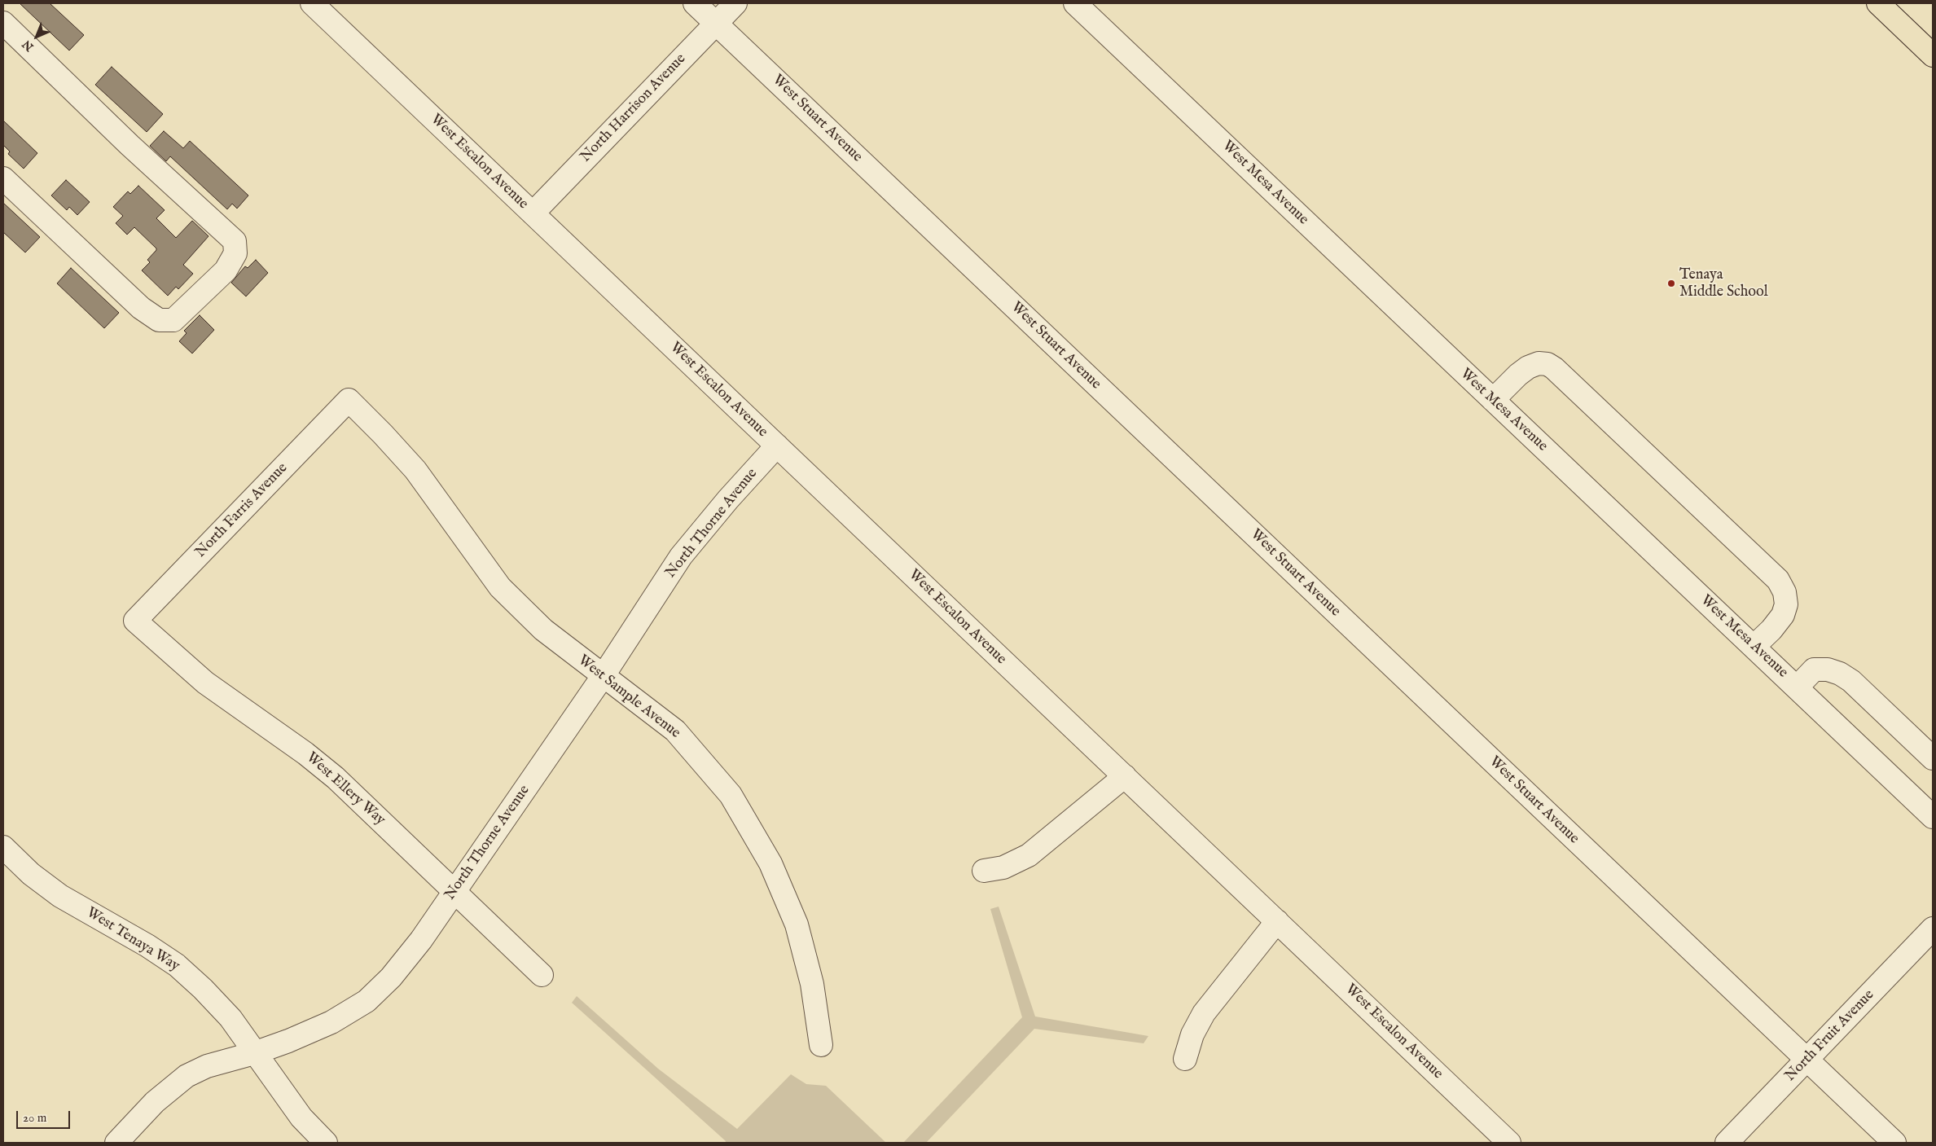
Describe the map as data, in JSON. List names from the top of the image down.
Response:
{
  "streets": {
    "street": [
      "North Harrison Avenue",
      "West Stuart Avenue",
      "West Escalon Avenue",
      "West Mesa Avenue",
      "North Farris Avenue",
      "North Thorne Avenue",
      "West Sample Avenue",
      "West Ellery Way",
      "West Tenaya Way",
      "North Fruit Avenue"
    ]
  },
  "crossings": [
    ["North Harrison Avenue", "West Stuart Avenue"],
    ["North Harrison Avenue", "West Escalon Avenue"],
    ["West Stuart Avenue", "North Fruit Avenue"],
    ["West Escalon Avenue", "North Thorne Avenue"],
    ["North Farris Avenue", "West Sample Avenue"],
    ["North Farris Avenue", "West Ellery Way"],
    ["North Thorne Avenue", "West Sample Avenue"],
    ["North Thorne Avenue", "West Ellery Way"],
    ["North Thorne Avenue", "West Tenaya Way"]
  ],
  "places": ["Tenaya Middle School"],
  "scale_bar": "20 m",
  "north": "bottom left"
}
